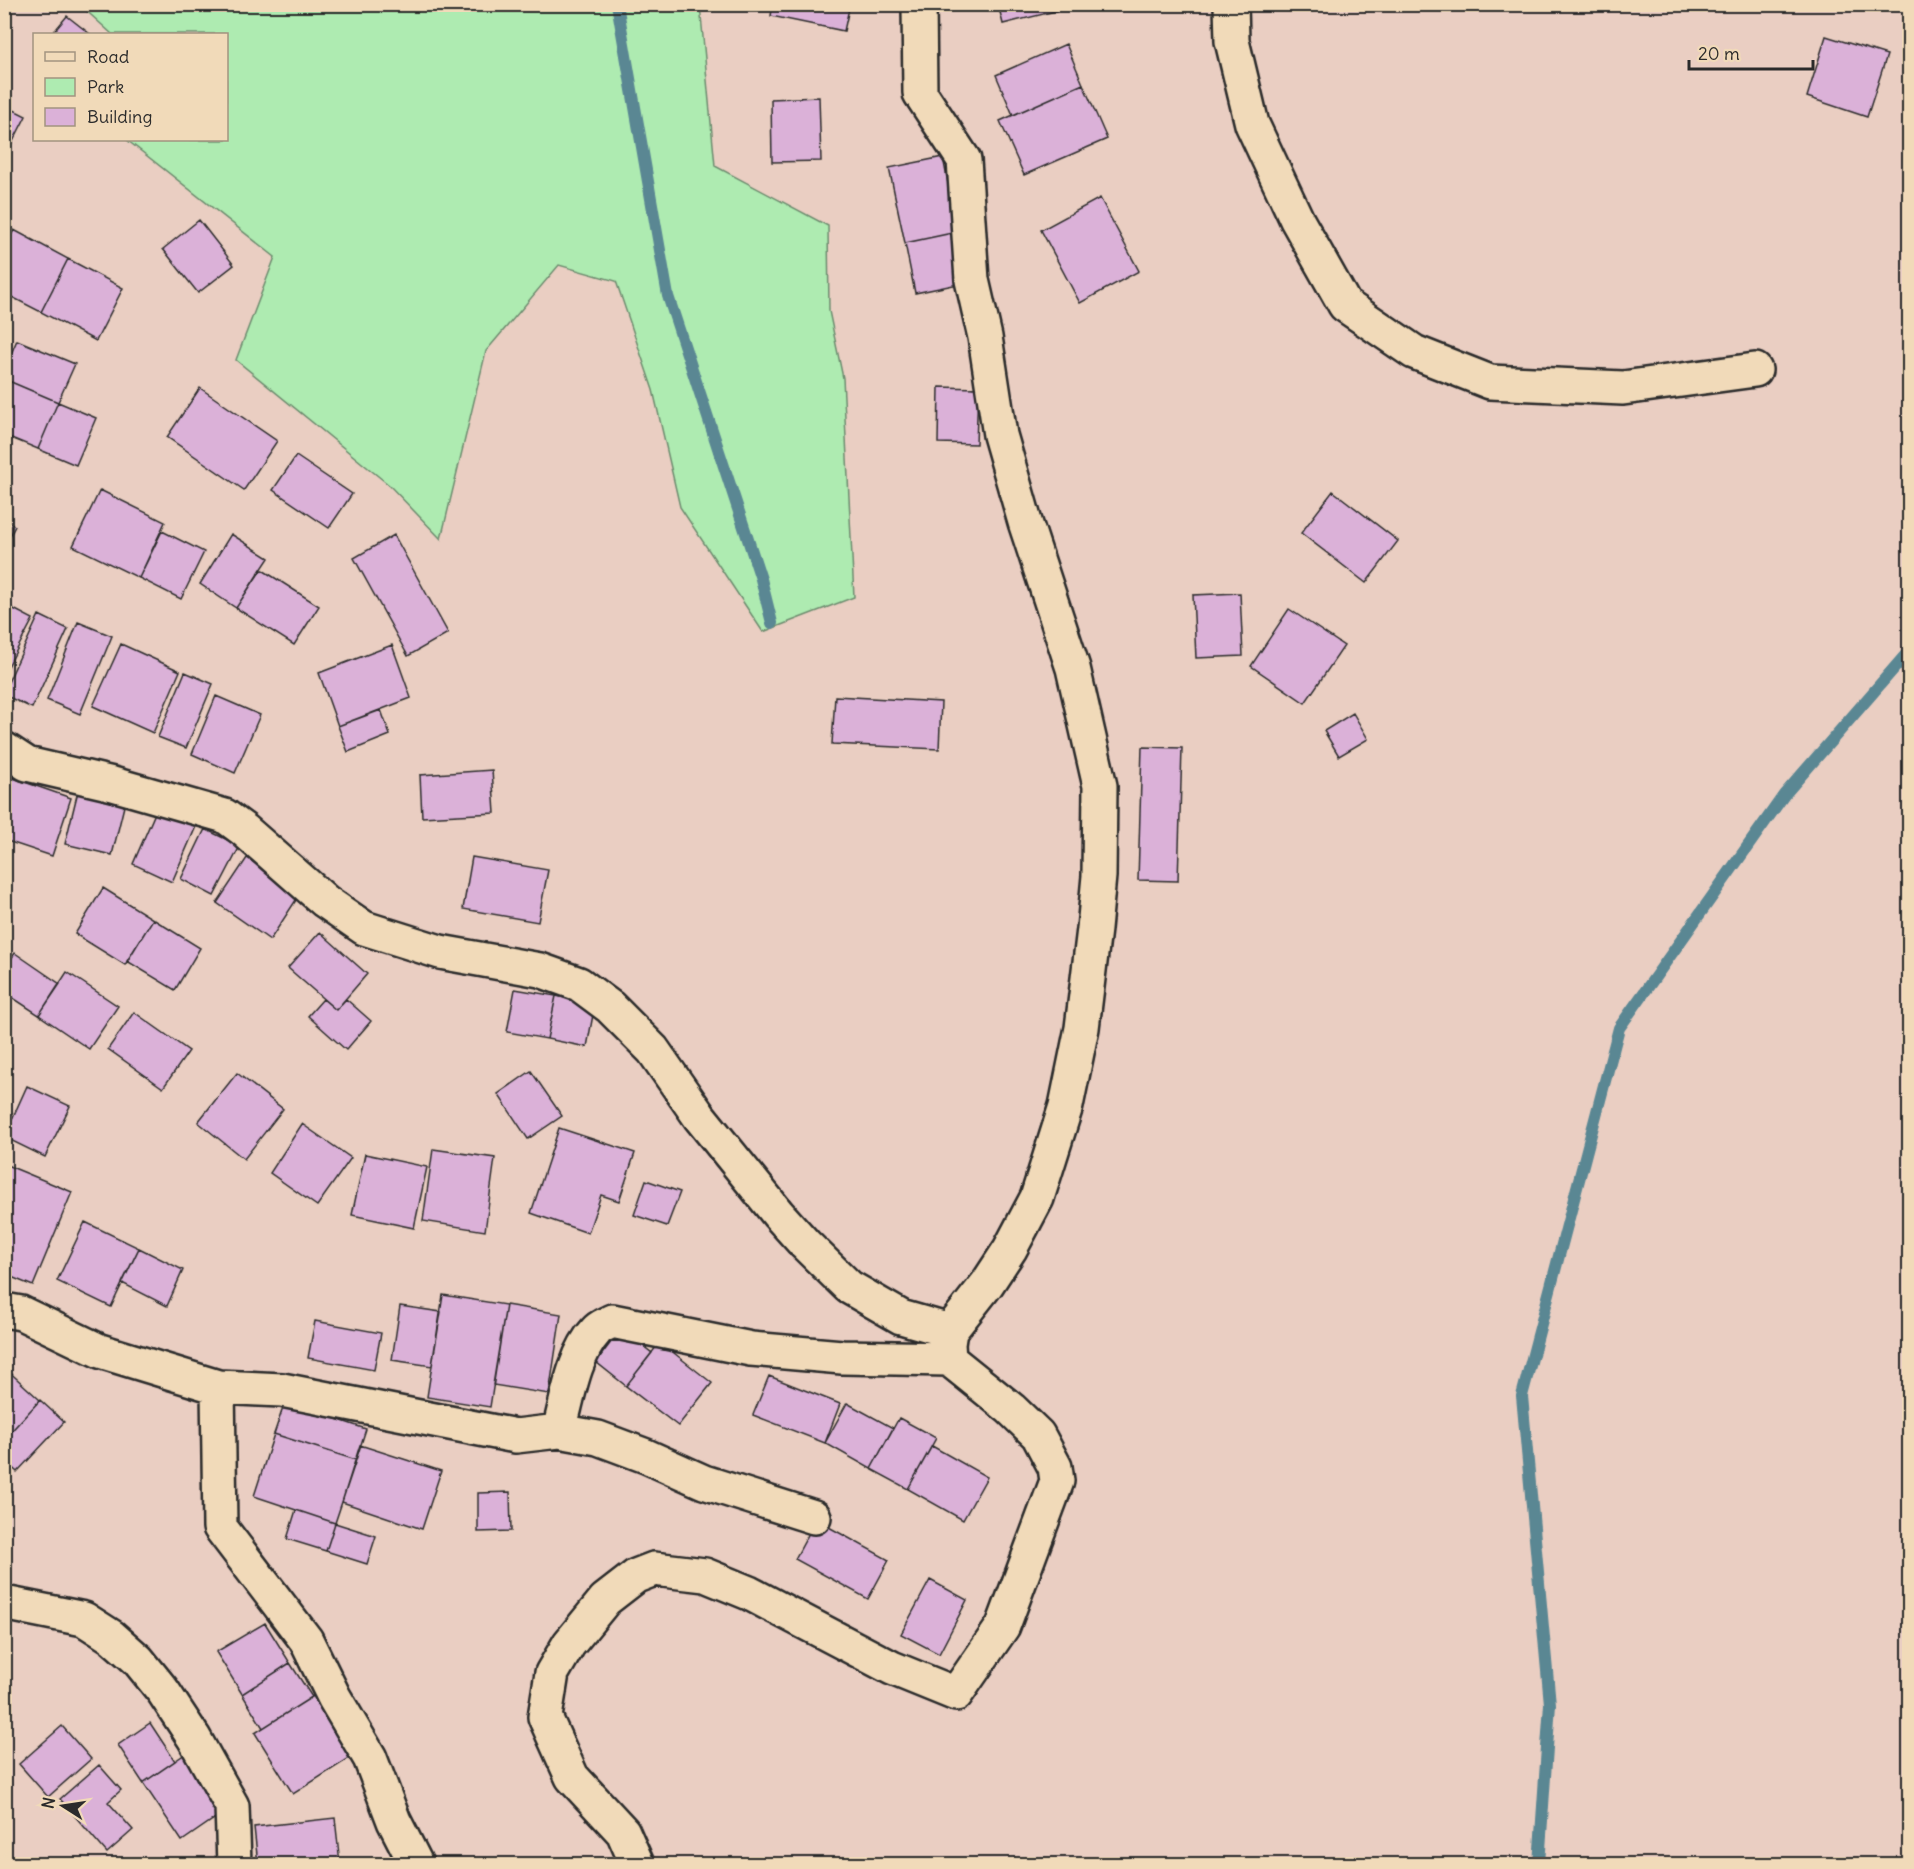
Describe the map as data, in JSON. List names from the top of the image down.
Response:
{
  "legend": ["Road", "Park", "Building"],
  "scale_bar": "20 m",
  "north": "left"
}
